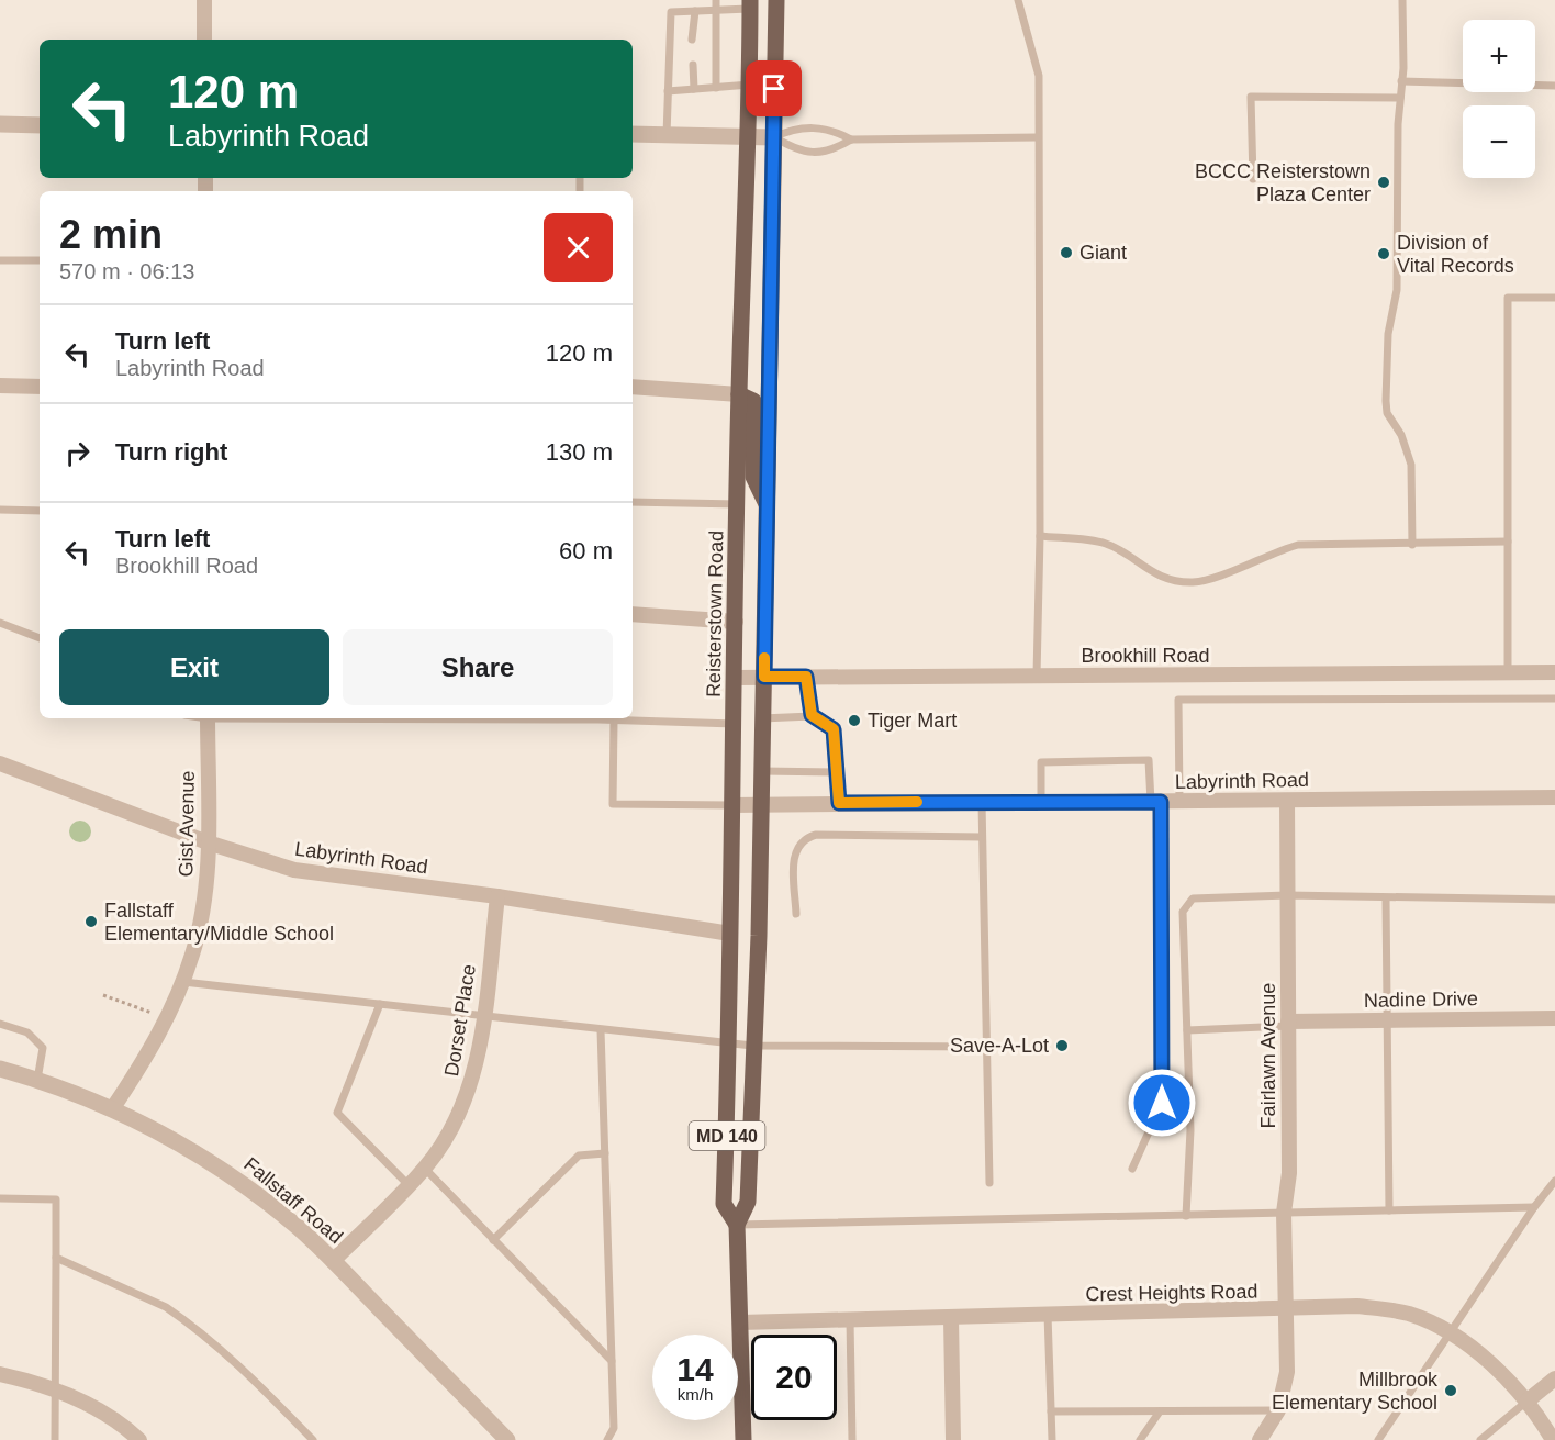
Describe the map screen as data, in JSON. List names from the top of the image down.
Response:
{
  "streets": {
    "main road": ["Reisterstown Road", "MD 140"],
    "street": [
      "Brookhill Road",
      "Labyrinth Road",
      "Gist Avenue",
      "Nadine Drive",
      "Dorset Place",
      "Fairlawn Avenue",
      "Fallstaff Road",
      "Crest Heights Road"
    ]
  },
  "crossings": [
    ["Reisterstown Road", "Brookhill Road"],
    ["Reisterstown Road", "Labyrinth Road"],
    ["Reisterstown Road", "Crest Heights Road"],
    ["Labyrinth Road", "Gist Avenue"],
    ["Labyrinth Road", "Dorset Place"],
    ["Labyrinth Road", "Fairlawn Avenue"],
    ["Gist Avenue", "Fallstaff Road"],
    ["Nadine Drive", "Fairlawn Avenue"],
    ["Dorset Place", "Fallstaff Road"],
    ["Fairlawn Avenue", "Crest Heights Road"]
  ],
  "places": [
    "BCCC Reisterstown Plaza Center",
    "Giant",
    "Division of Vital Records",
    "Tiger Mart",
    "Fallstaff Elementary/Middle School",
    "Save-A-Lot",
    "Millbrook Elementary School"
  ],
  "page": {
    "map_buttons": ["+", "−"],
    "turn": ["120 m", "Labyrinth Road"],
    "heading": ["2 min", "570 m · 06:13"],
    "list": [
      {
        "name": "Turn left",
        "note": "Labyrinth Road",
        "value": "120 m"
      },
      {
        "name": "Turn right",
        "value": "130 m"
      },
      {
        "name": "Turn left",
        "note": "Brookhill Road",
        "value": "60 m"
      }
    ],
    "buttons": ["Exit", "Share"],
    "speed": "14 km/h",
    "limit": "20"
  }
}
